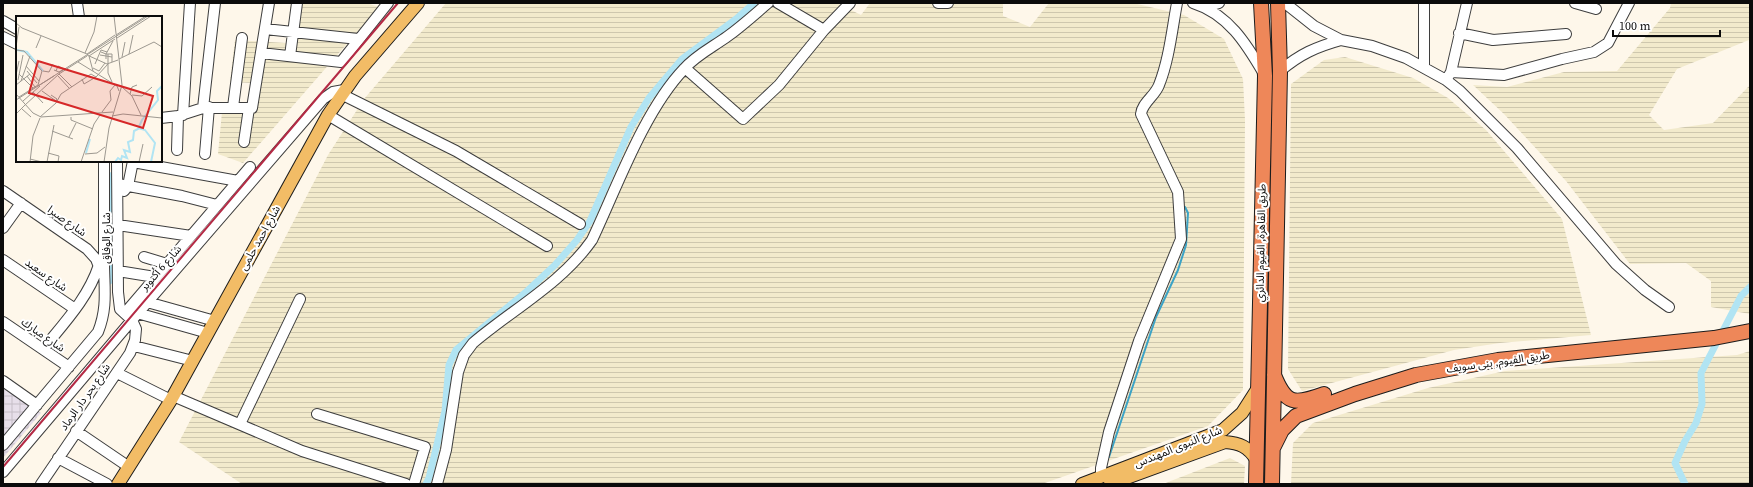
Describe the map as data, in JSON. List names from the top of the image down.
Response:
{
  "streets": {
    "highway": ["طريق القاهرة, الفيوم الدائري", "طريق الفيوم, بنى سويف"],
    "main road": ["شارع احمد حلمى", "شارع النبوى المهندس"],
    "street": [
      "شارع صبرا",
      "شارع الوفاق",
      "شارع 6 أكتوبر",
      "شارع سعيد",
      "شارع مبارك",
      "شارع بحر دار الرماد"
    ]
  },
  "crossings": [
    ["شارع صبرا", "شارع الوفاق"],
    ["شارع الوفاق", "شارع 6 أكتوبر"],
    ["شارع الوفاق", "شارع مبارك"],
    ["شارع الوفاق", "شارع بحر دار الرماد"],
    ["شارع احمد حلمى", "شارع 6 أكتوبر"],
    ["طريق القاهرة, الفيوم الدائري", "طريق الفيوم, بنى سويف"],
    ["طريق القاهرة, الفيوم الدائري", "شارع النبوى المهندس"],
    ["شارع 6 أكتوبر", "شارع بحر دار الرماد"]
  ],
  "scale_bar": "100 m"
}
